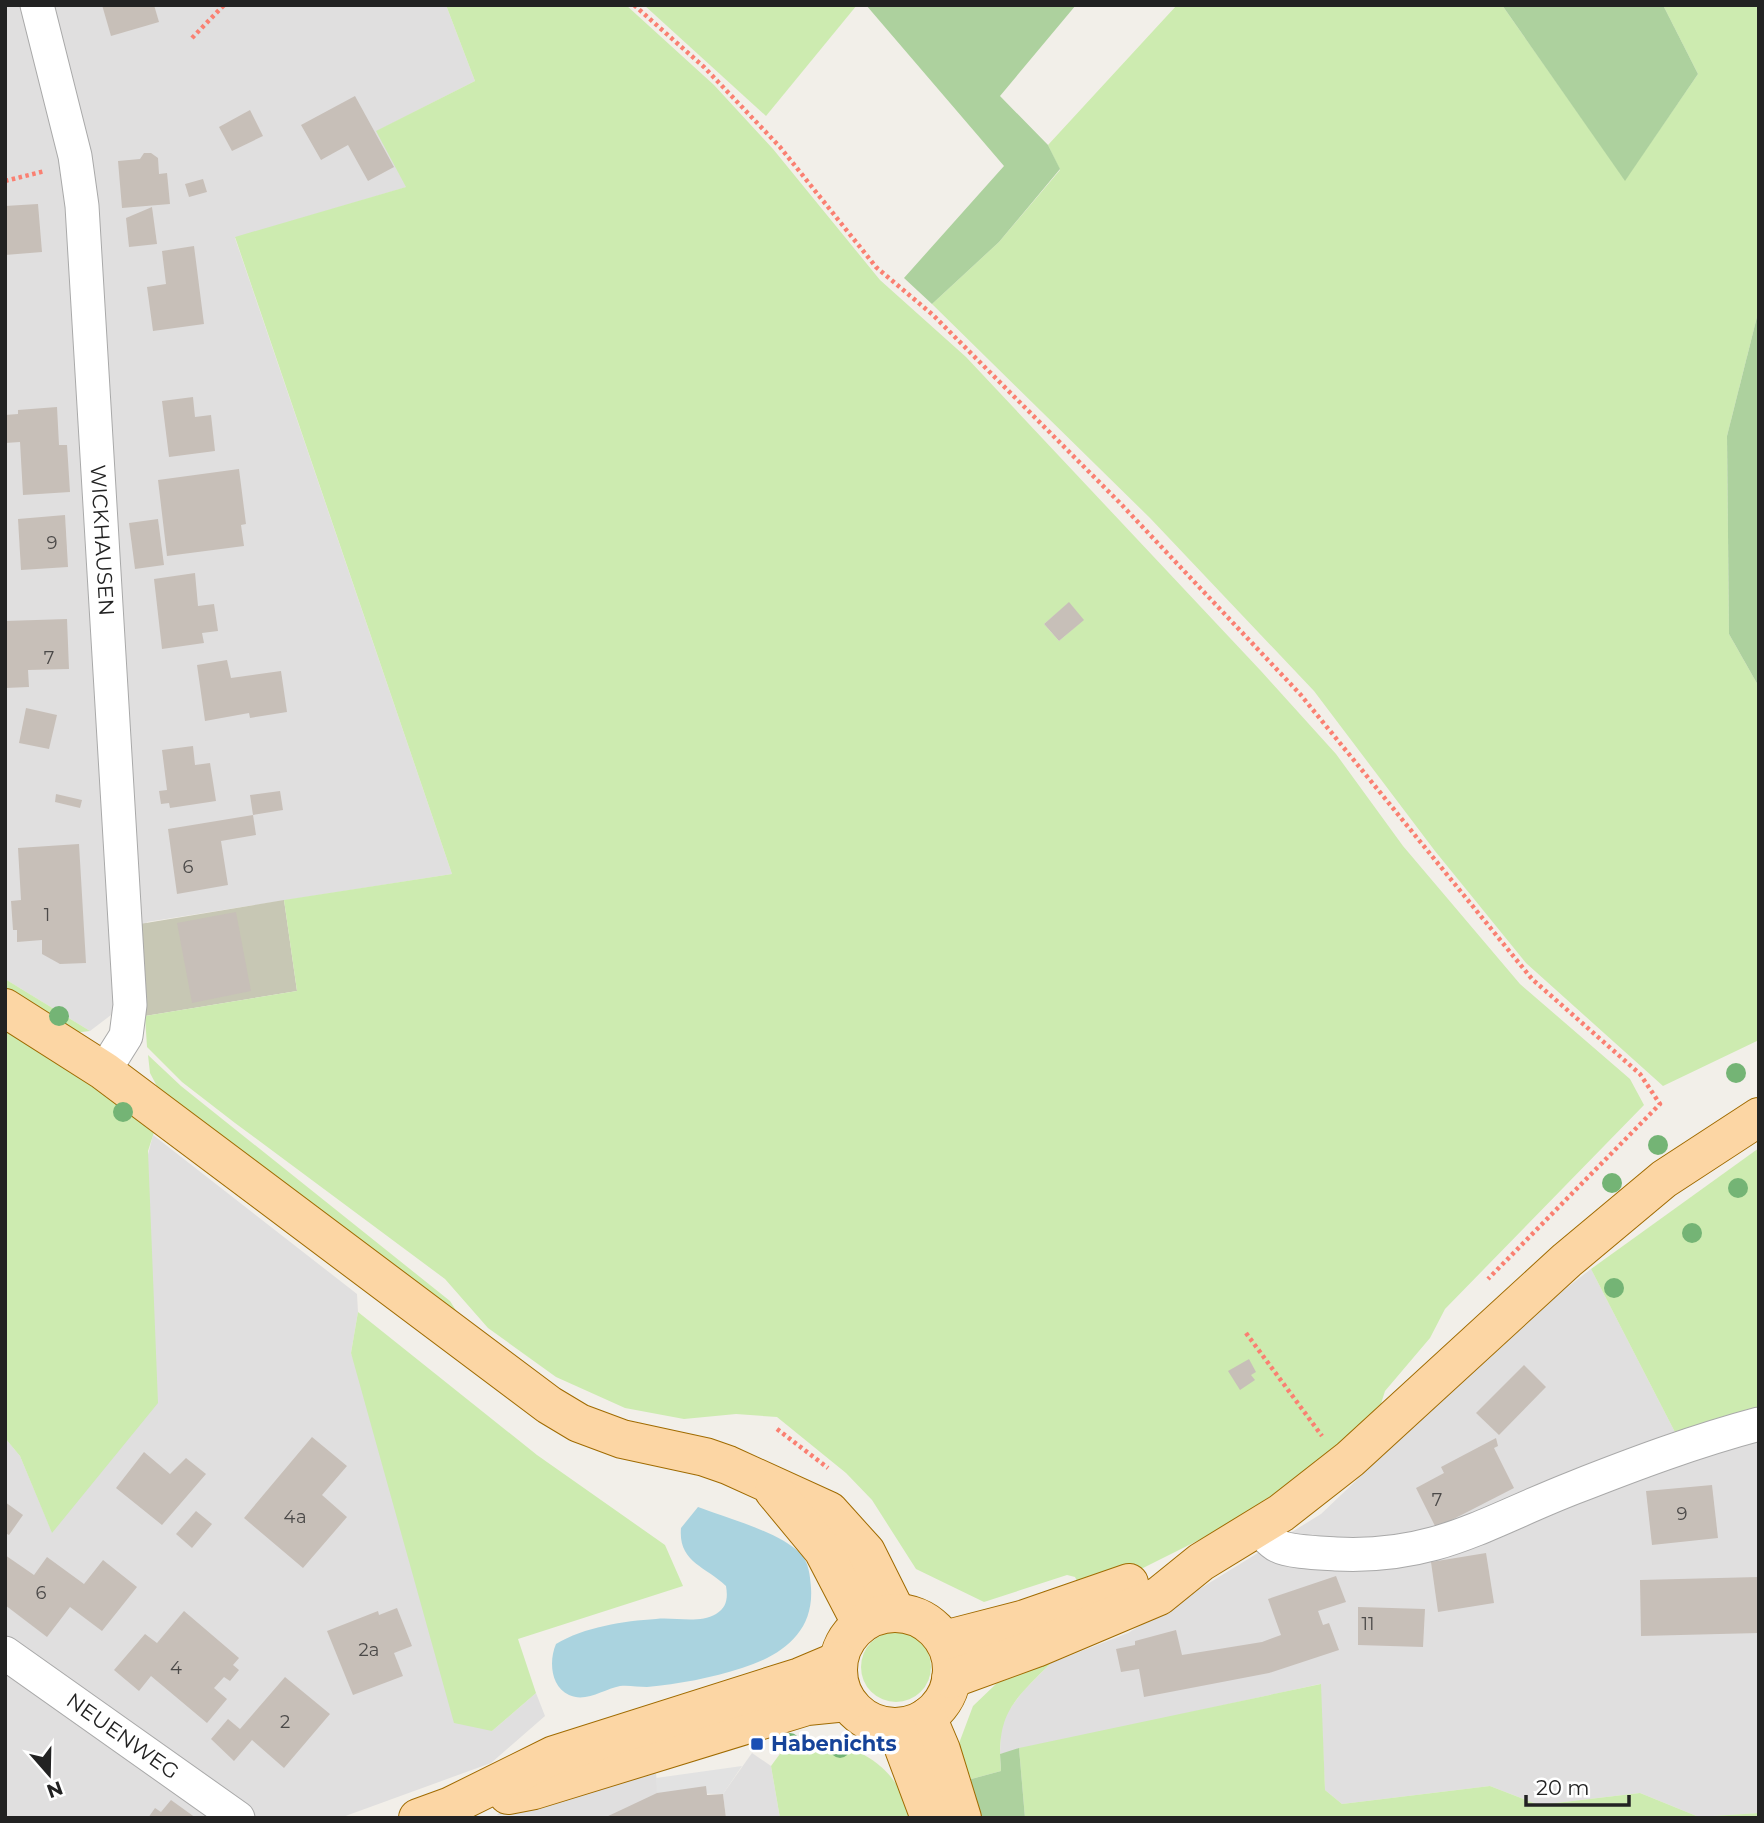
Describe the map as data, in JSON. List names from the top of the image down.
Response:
{
  "streets": {
    "street": ["WICKHAUSEN", "NEUENWEG"]
  },
  "places": {
    "transit": ["Habenichts"]
  },
  "house_numbers": [
    "9",
    "7",
    "6",
    "1",
    "7",
    "9",
    "4a",
    "6",
    "11",
    "2a",
    "4",
    "2"
  ],
  "scale_bar": "20 m",
  "north": "bottom"
}
